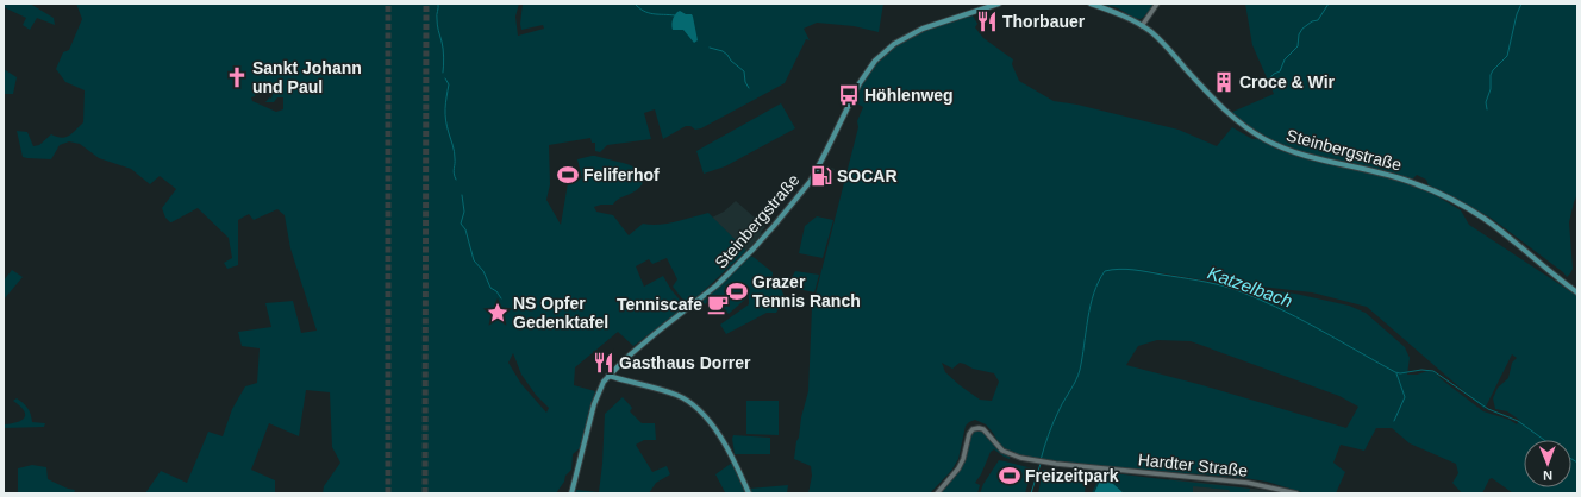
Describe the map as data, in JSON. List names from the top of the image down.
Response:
{
  "streets": {
    "main road": ["Steinbergstraße"],
    "street": ["Hardter Straße"]
  },
  "water": ["Katzelbach"],
  "places": {
    "restaurant": ["Thorbauer", "Gasthaus Dorrer"],
    "church": ["Sankt Johann und Paul"],
    "building": ["Croce & Wir"],
    "bus stop": ["Höhlenweg"],
    "sports": ["Feliferhof", "Grazer Tennis Ranch", "Freizeitpark"],
    "fuel station": ["SOCAR"],
    "cafe": ["Tenniscafe"],
    "place": ["NS Opfer Gedenktafel"]
  },
  "north": "bottom"
}
